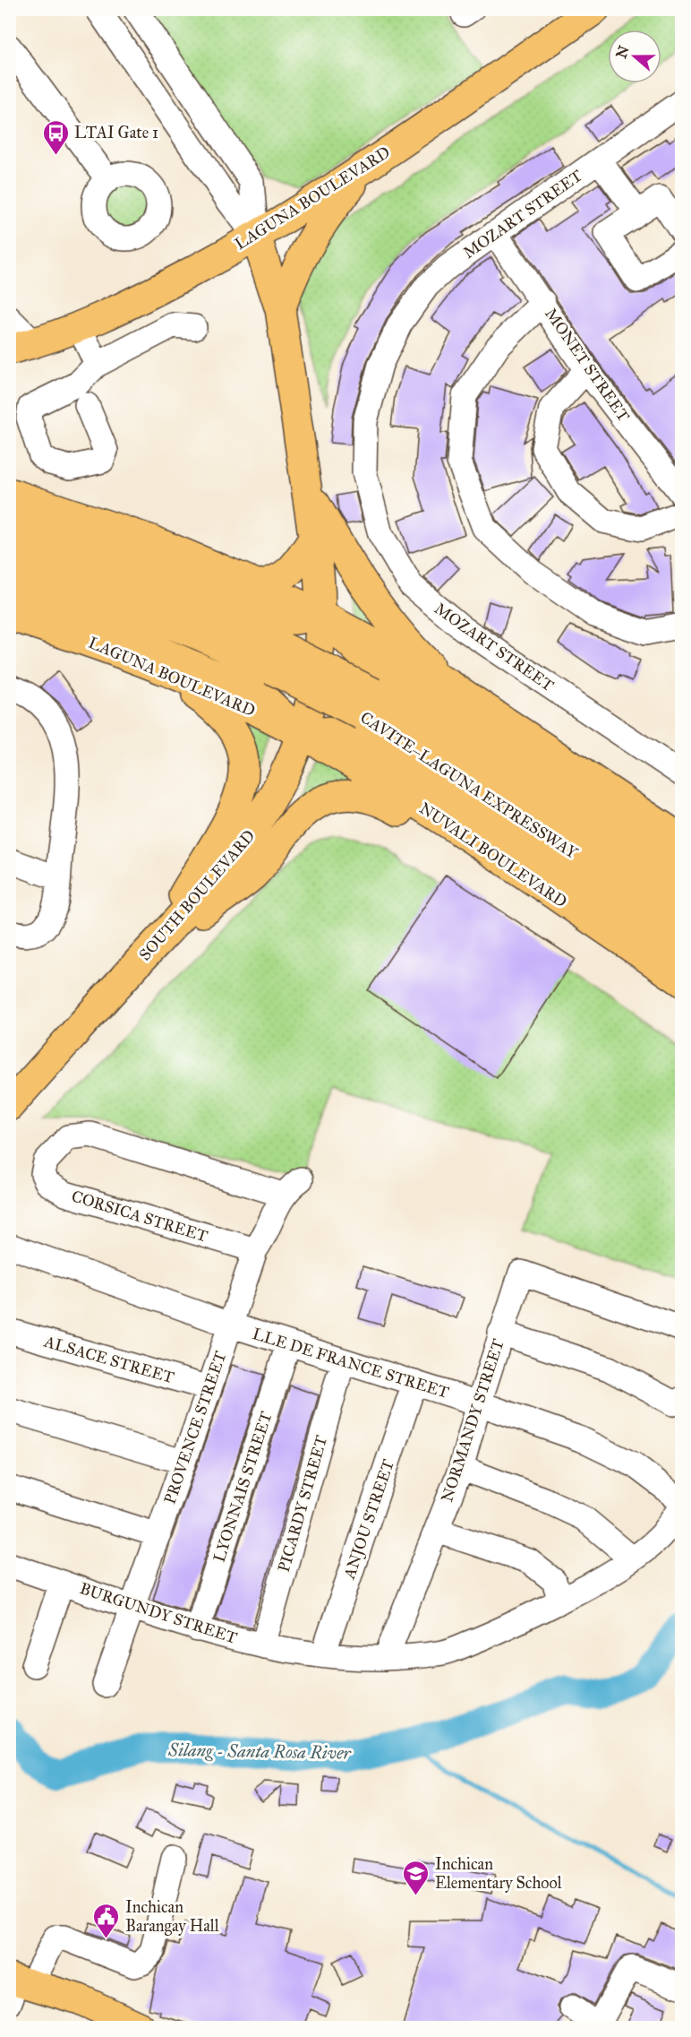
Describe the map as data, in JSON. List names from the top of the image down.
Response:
{
  "streets": {
    "main road": [
      "LAGUNA BOULEVARD",
      "CAVITE–LAGUNA EXPRESSWAY",
      "NUVALI BOULEVARD",
      "SOUTH BOULEVARD"
    ],
    "street": [
      "MOZART STREET",
      "MONET STREET",
      "CORSICA STREET",
      "ALSACE STREET",
      "LLE DE FRANCE STREET",
      "NORMANDY STREET",
      "PROVENCE STREET",
      "LYONNAIS STREET",
      "PICARDY STREET",
      "ANJOU STREET",
      "BURGUNDY STREET"
    ]
  },
  "crossings": [
    ["LAGUNA BOULEVARD", "NUVALI BOULEVARD"],
    ["LAGUNA BOULEVARD", "SOUTH BOULEVARD"],
    ["MOZART STREET", "MONET STREET"],
    ["NUVALI BOULEVARD", "SOUTH BOULEVARD"],
    ["CORSICA STREET", "PROVENCE STREET"],
    ["ALSACE STREET", "PROVENCE STREET"],
    ["LLE DE FRANCE STREET", "NORMANDY STREET"],
    ["LLE DE FRANCE STREET", "PROVENCE STREET"],
    ["LLE DE FRANCE STREET", "LYONNAIS STREET"],
    ["LLE DE FRANCE STREET", "PICARDY STREET"],
    ["LLE DE FRANCE STREET", "ANJOU STREET"],
    ["NORMANDY STREET", "BURGUNDY STREET"],
    ["PROVENCE STREET", "BURGUNDY STREET"],
    ["LYONNAIS STREET", "BURGUNDY STREET"],
    ["PICARDY STREET", "BURGUNDY STREET"],
    ["ANJOU STREET", "BURGUNDY STREET"]
  ],
  "water": ["Silang - Santa Rosa River"],
  "places": {
    "bus stop": ["LTAI Gate 1"],
    "school or university": ["Inchican Elementary School"],
    "public building": ["Inchican Barangay Hall"]
  },
  "north": "left"
}
